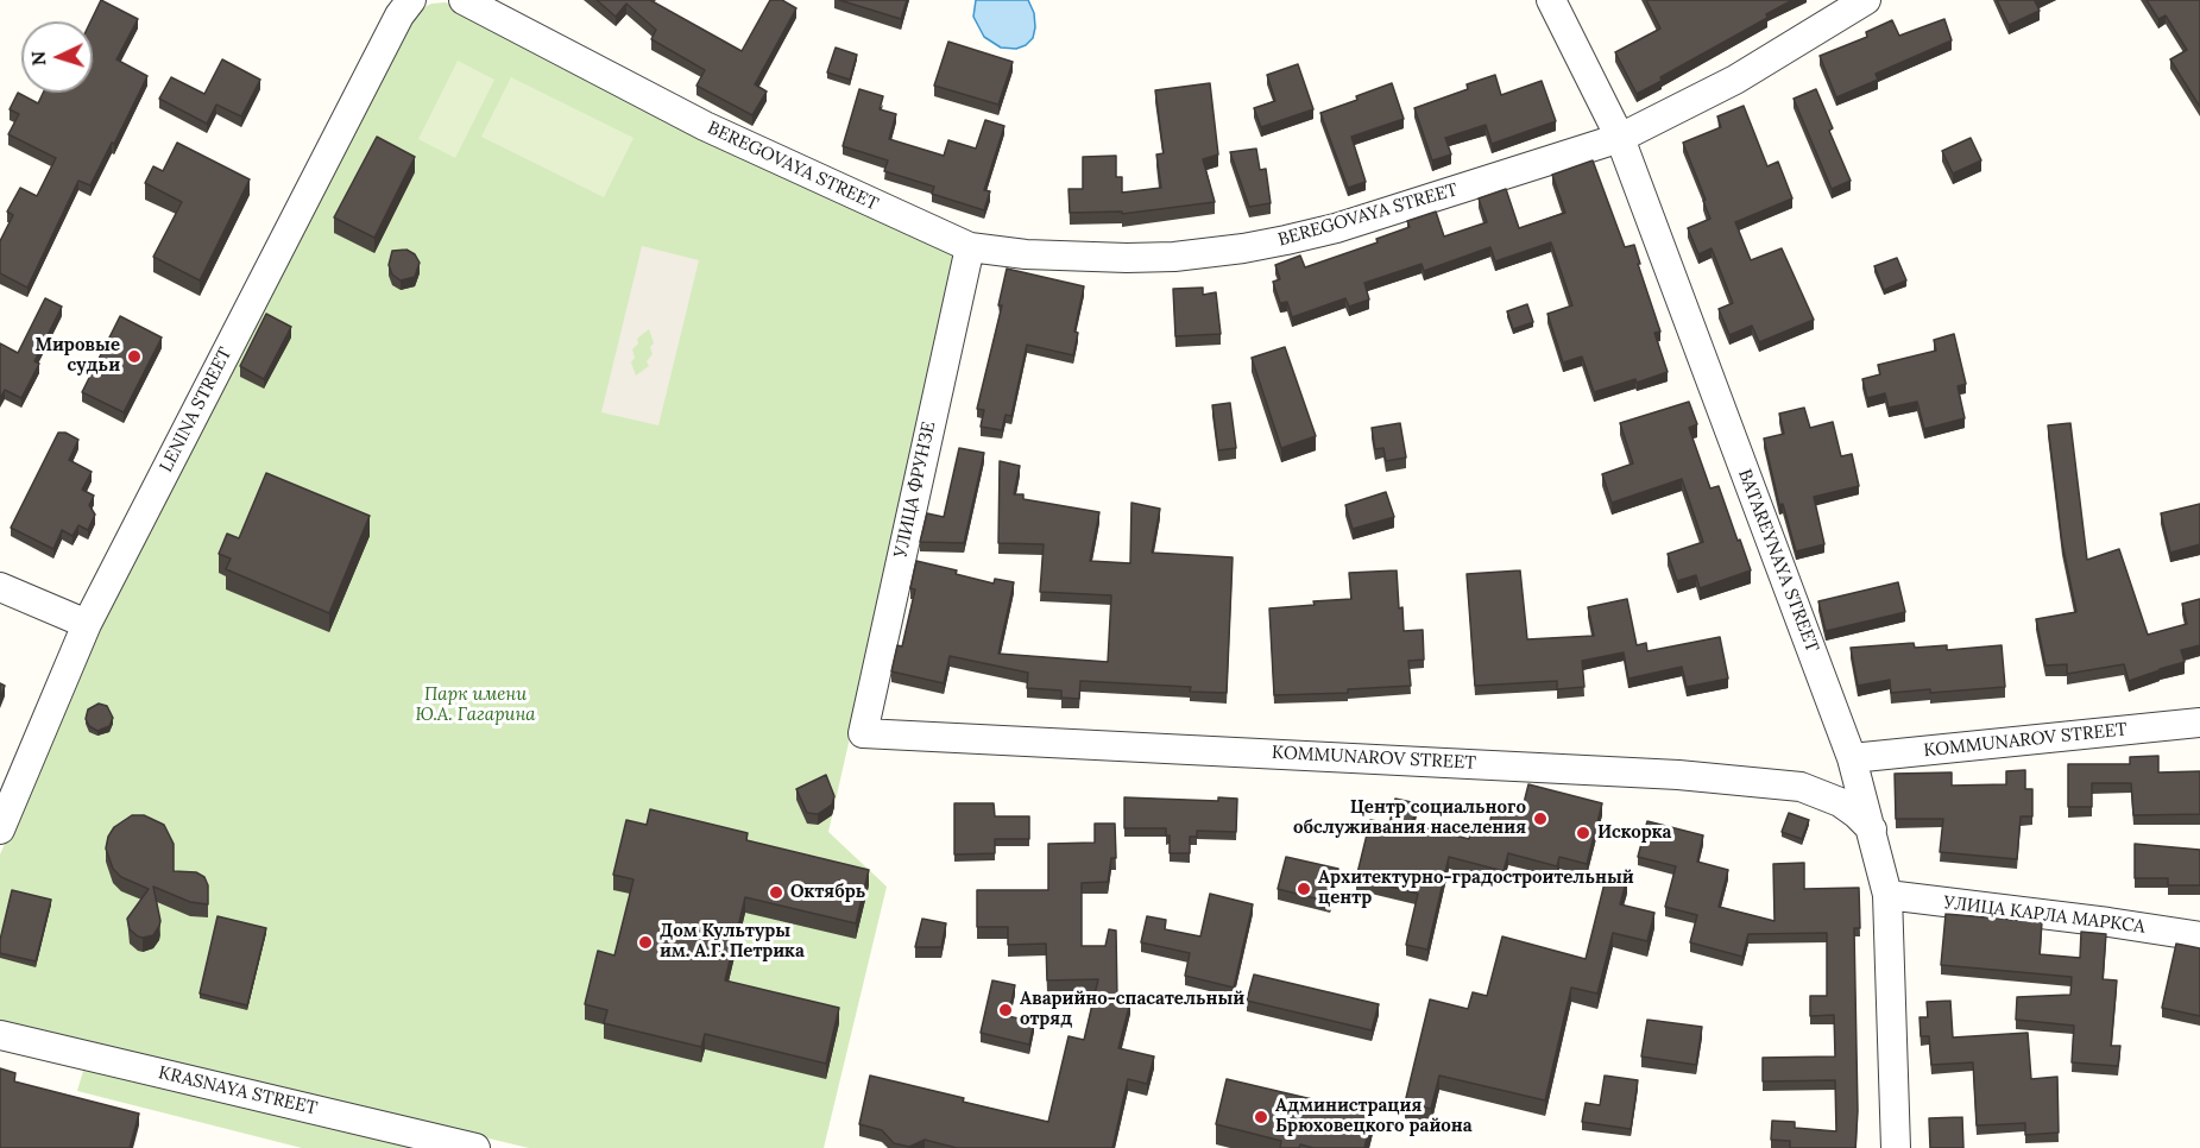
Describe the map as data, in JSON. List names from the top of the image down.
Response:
{
  "streets": {
    "street": [
      "BEREGOVAYA STREET",
      "LENINA STREET",
      "УЛИЦА ФРУНЗЕ",
      "BATAREYNAYA STREET",
      "KOMMUNAROV STREET",
      "УЛИЦА КАРЛА МАРКСА",
      "KRASNAYA STREET"
    ]
  },
  "crossings": [
    ["BEREGOVAYA STREET", "УЛИЦА ФРУНЗЕ"],
    ["BEREGOVAYA STREET", "BATAREYNAYA STREET"],
    ["УЛИЦА ФРУНЗЕ", "KOMMUNAROV STREET"],
    ["BATAREYNAYA STREET", "KOMMUNAROV STREET"],
    ["BATAREYNAYA STREET", "УЛИЦА КАРЛА МАРКСА"]
  ],
  "parks": ["Парк имени Ю.А. Гагарина"],
  "places": [
    "Мировые судьи",
    "Центр социального обслуживания населения",
    "Искорка",
    "Архитектурно-градостроительный центр",
    "Октябрь",
    "Дом Культуры им. А.Г. Петрика",
    "Аварийно-спасательный отряд",
    "Администрация Брюховецкого района"
  ],
  "north": "left"
}
